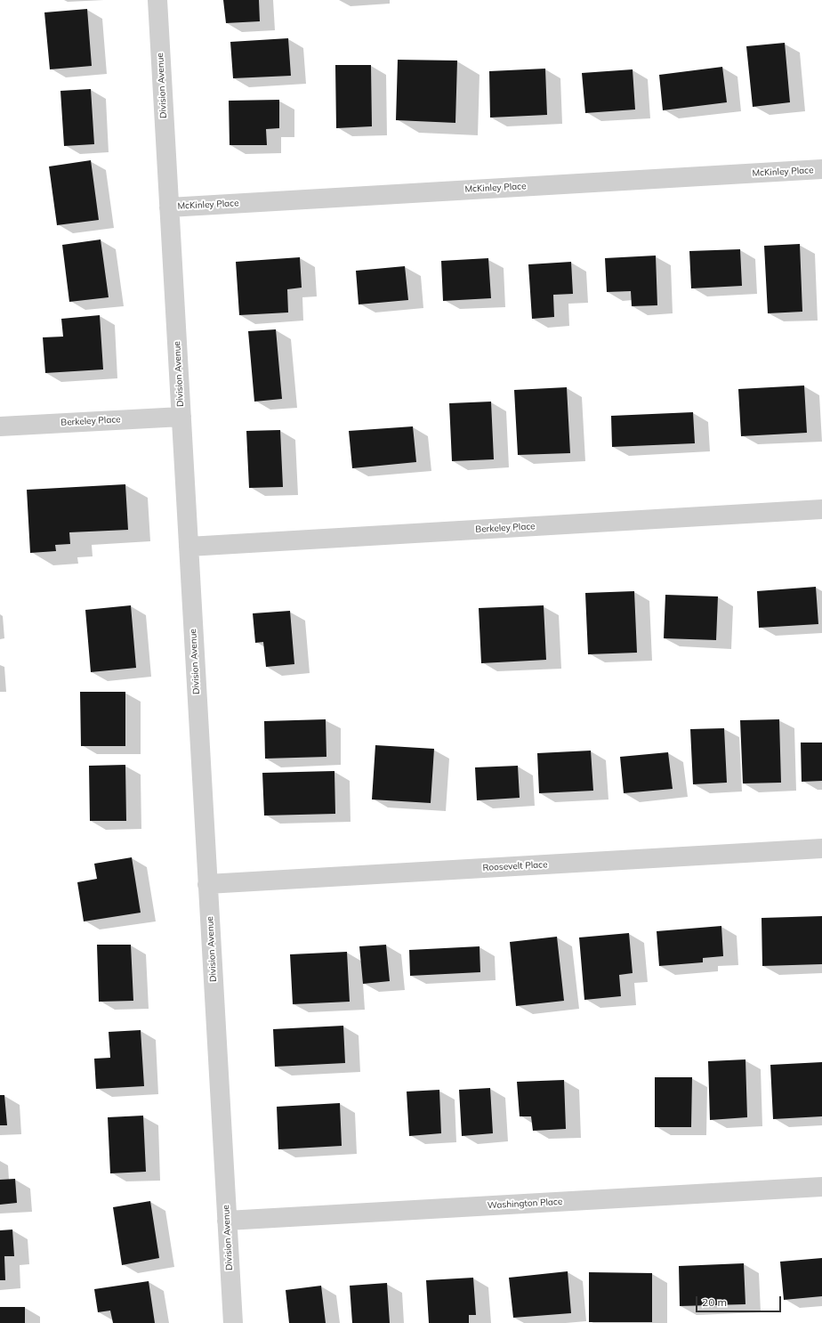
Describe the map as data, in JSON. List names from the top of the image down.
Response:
{
  "streets": {
    "street": [
      "Division Avenue",
      "McKinley Place",
      "Berkeley Place",
      "Roosevelt Place",
      "Washington Place"
    ]
  },
  "crossings": [
    ["Division Avenue", "McKinley Place"],
    ["Division Avenue", "Berkeley Place"],
    ["Division Avenue", "Roosevelt Place"],
    ["Division Avenue", "Washington Place"]
  ],
  "scale_bar": "20 m"
}
